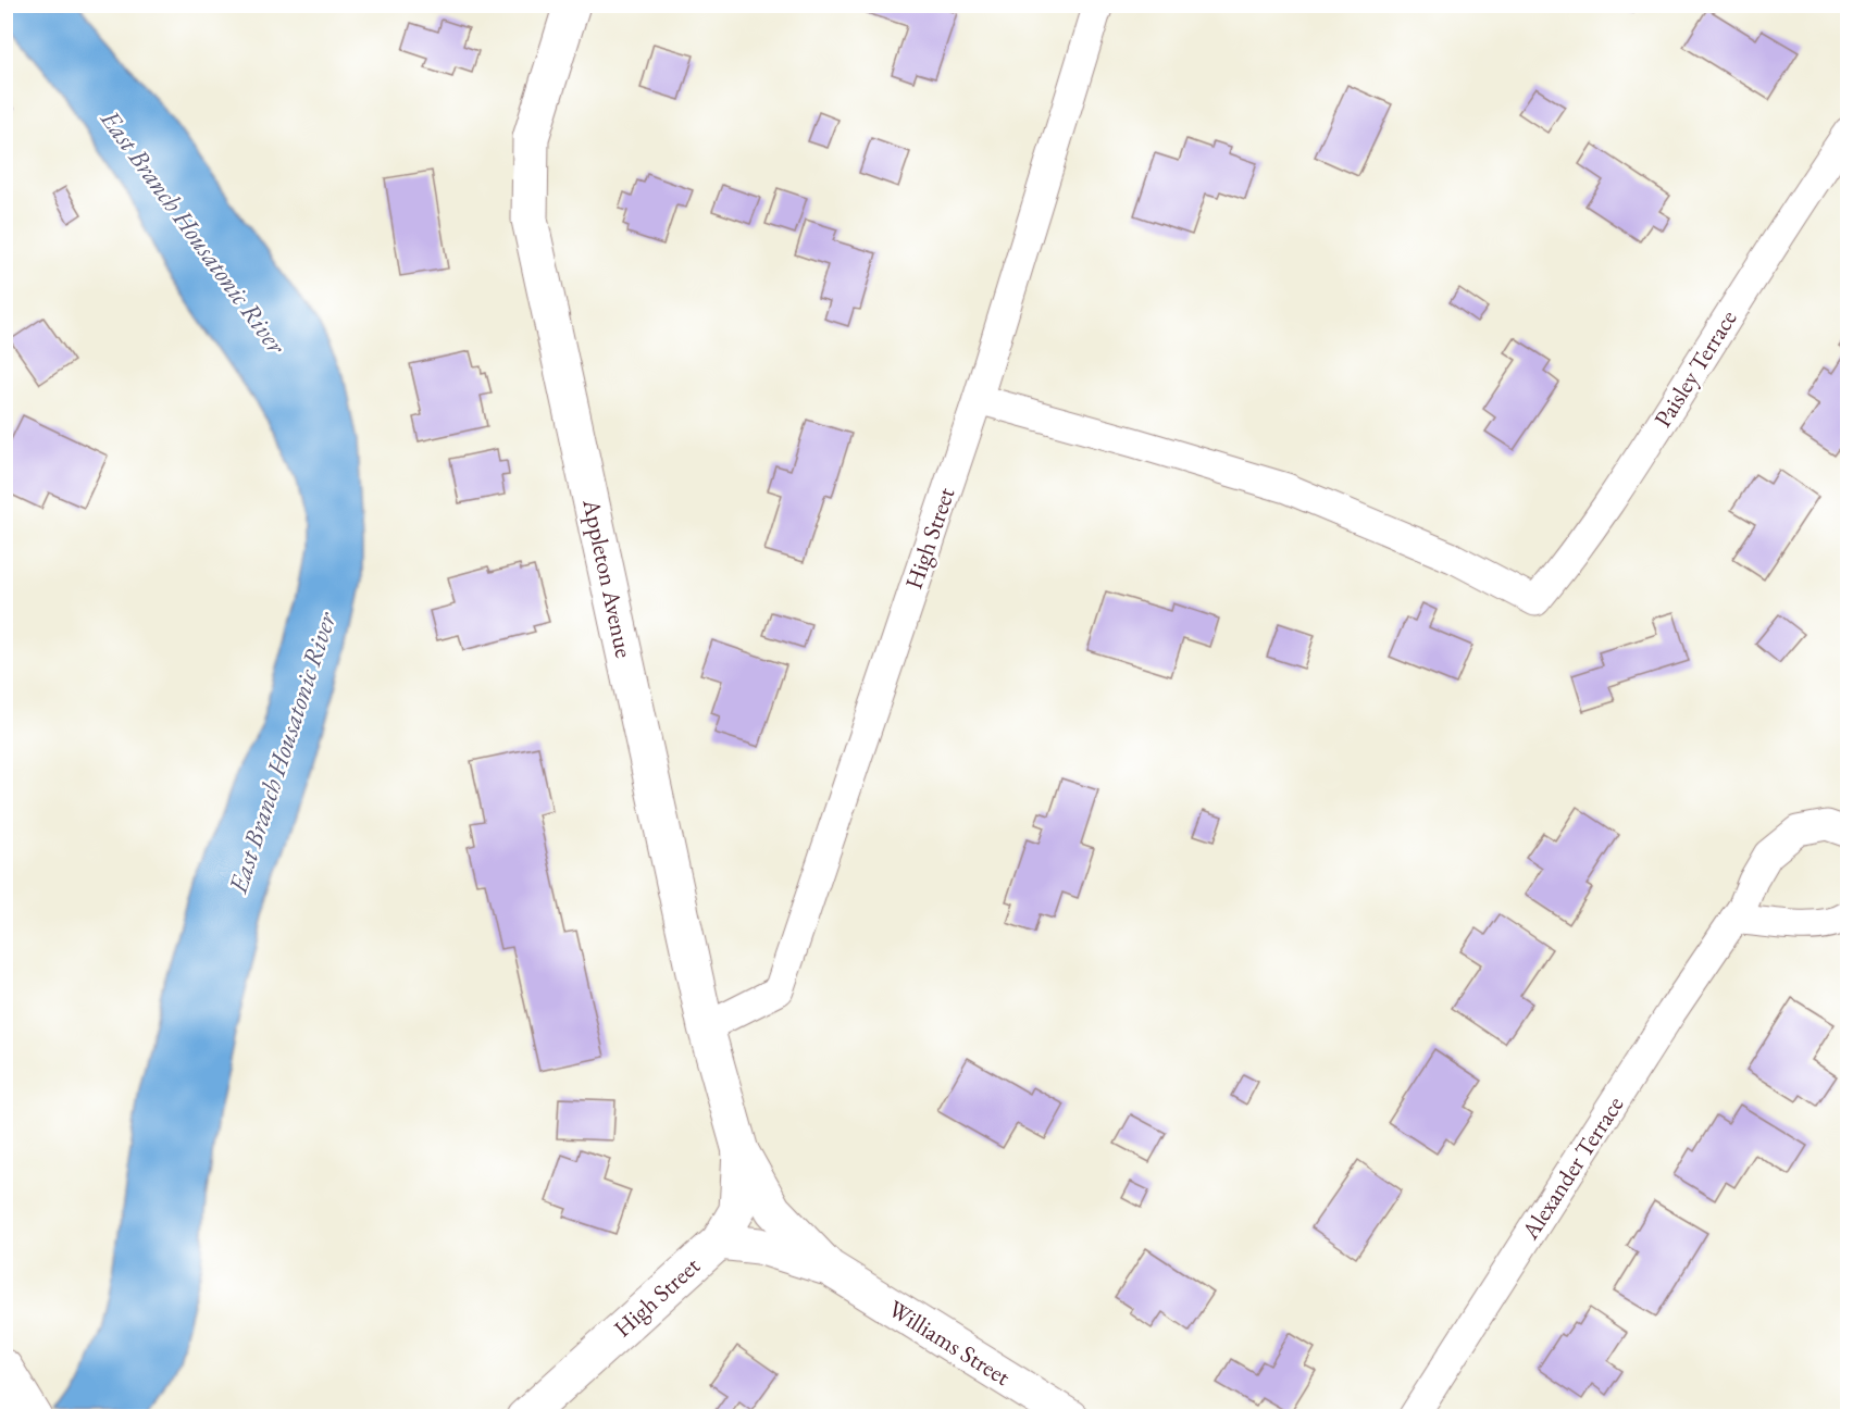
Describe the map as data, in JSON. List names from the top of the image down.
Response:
{
  "streets": {
    "street": [
      "Paisley Terrace",
      "High Street",
      "Appleton Avenue",
      "Alexander Terrace",
      "Williams Street"
    ]
  },
  "crossings": [
    ["Paisley Terrace", "High Street"],
    ["High Street", "Appleton Avenue"],
    ["High Street", "Williams Street"],
    ["Appleton Avenue", "Williams Street"]
  ],
  "water": ["East Branch Housatonic River"]
}
